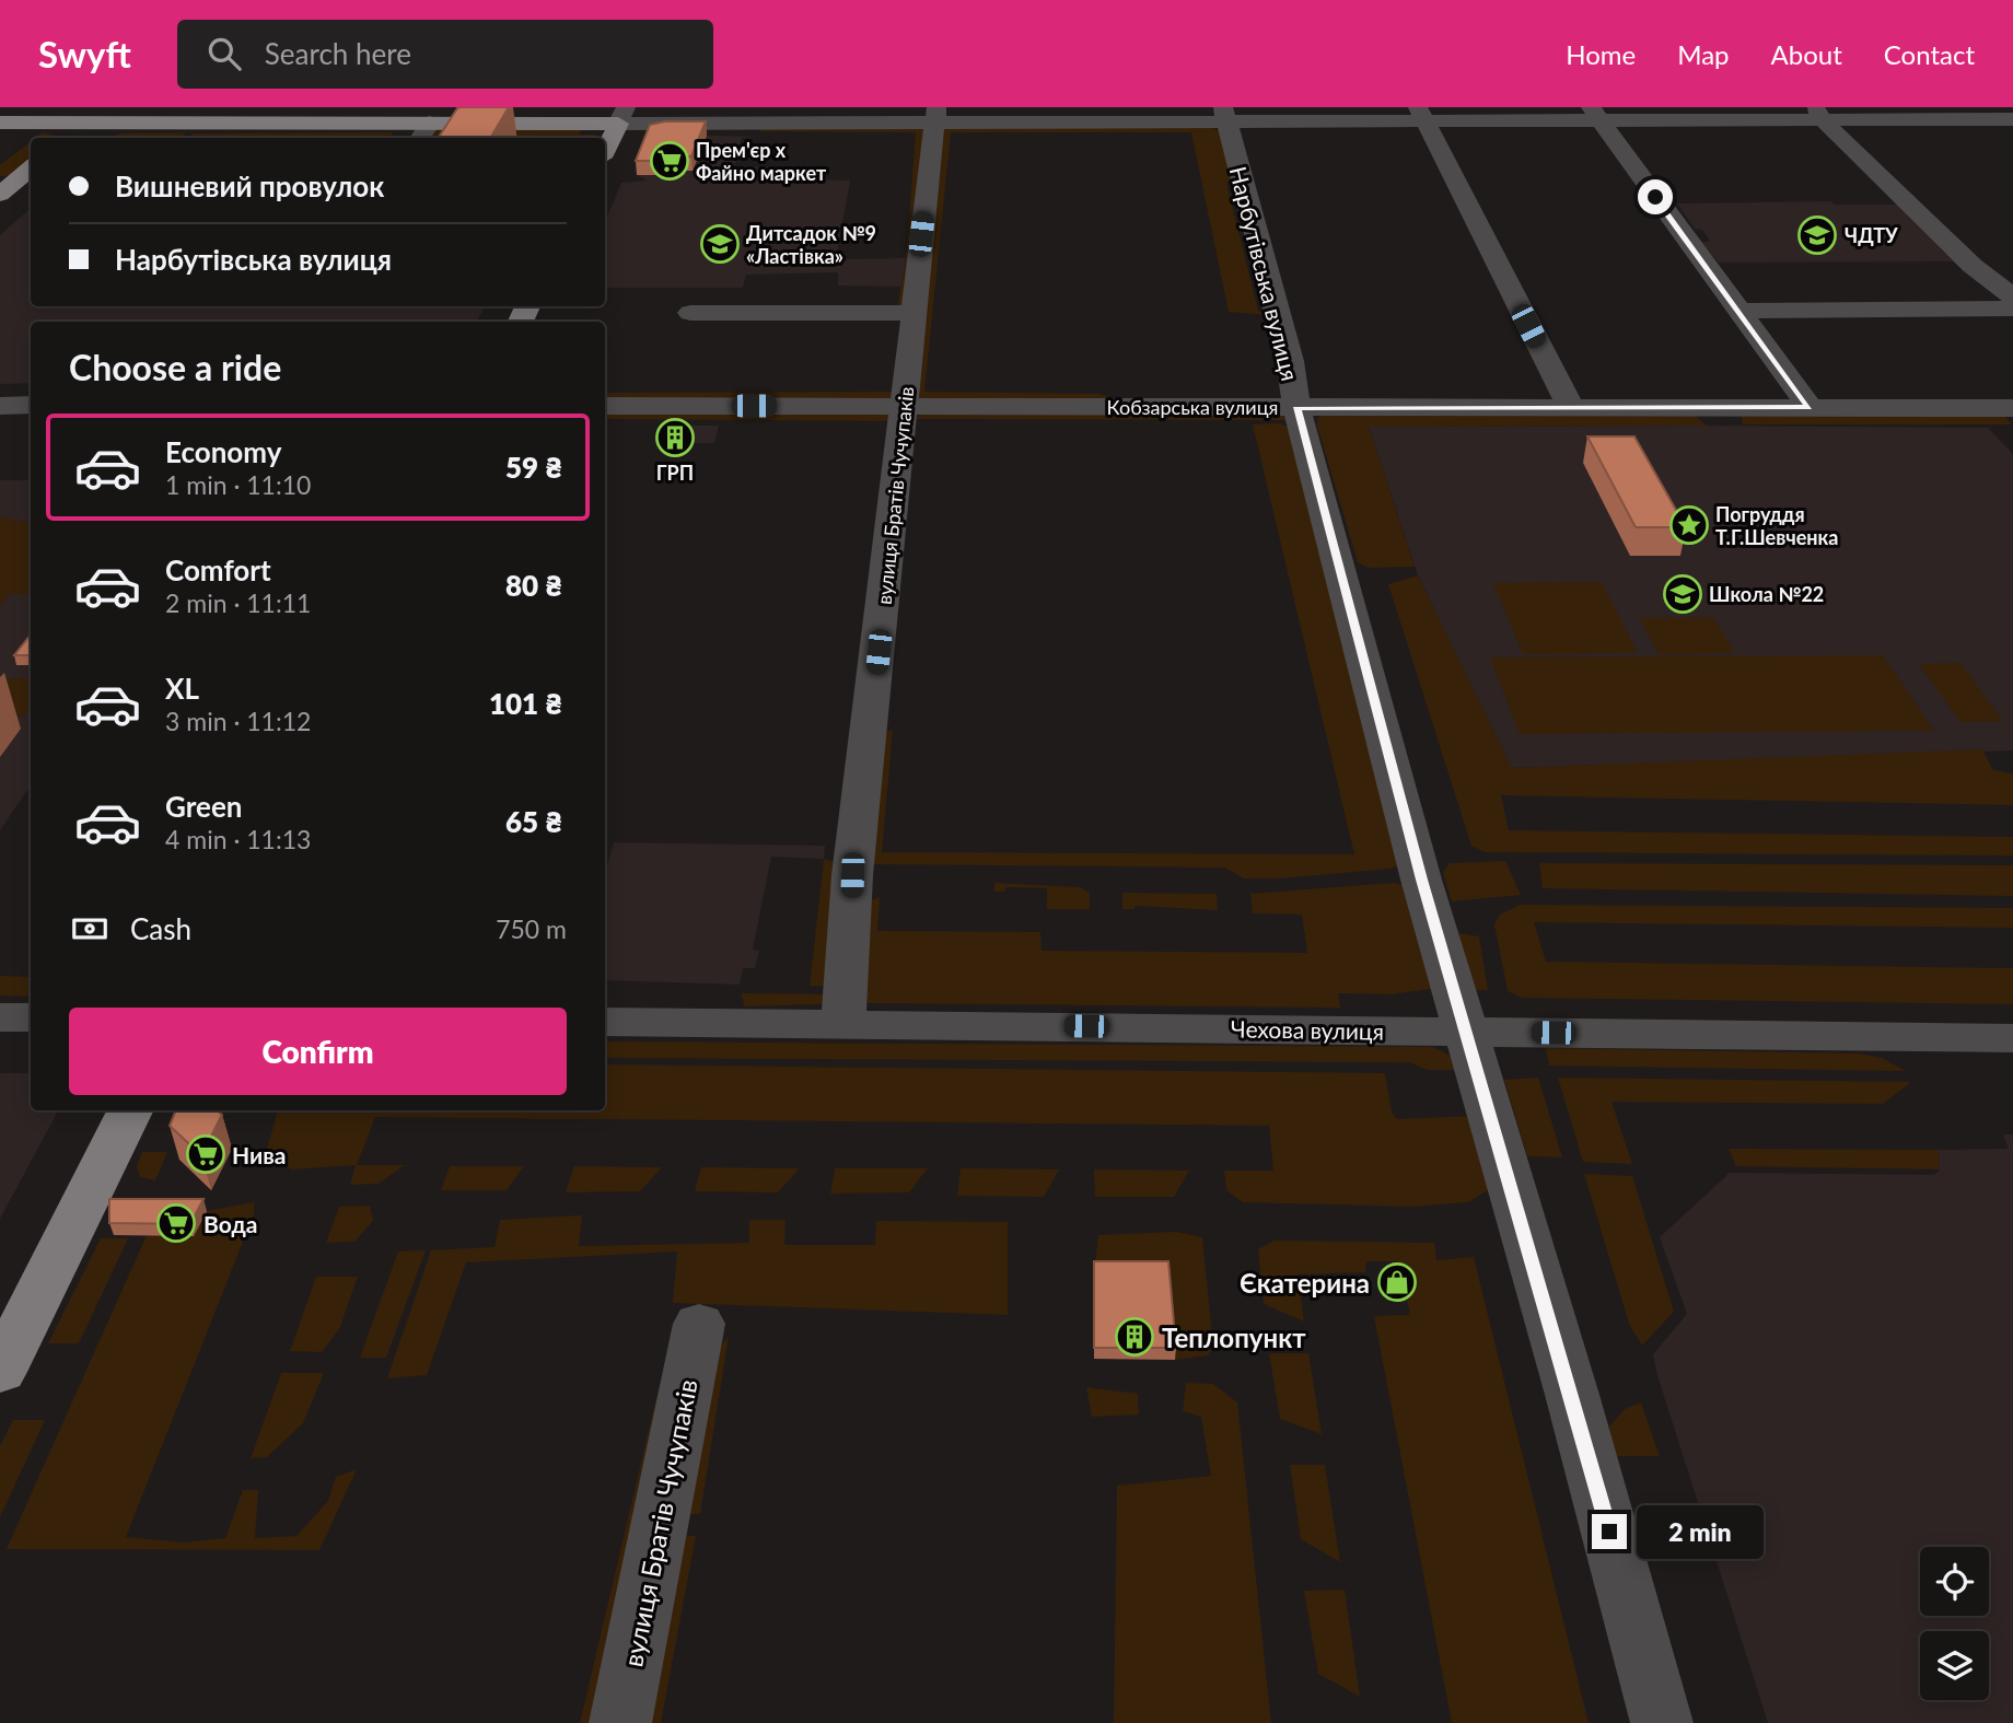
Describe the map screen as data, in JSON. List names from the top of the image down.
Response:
{
  "streets": {
    "street": [
      "Нарбутівська вулиця",
      "Кобзарська вулиця",
      "вулиця Братів Чучупаків",
      "Чехова вулиця"
    ]
  },
  "crossings": [
    ["Нарбутівська вулиця", "Кобзарська вулиця"],
    ["Нарбутівська вулиця", "Чехова вулиця"],
    ["Кобзарська вулиця", "вулиця Братів Чучупаків"],
    ["вулиця Братів Чучупаків", "Чехова вулиця"]
  ],
  "places": {
    "supermarket": ["Прем'єр х Файно маркет", "Нива", "Вода"],
    "school or university": ["ЧДТУ", "Дитсадок №9 «Ластівка»", "Школа №22"],
    "building": ["ГРП", "Теплопункт"],
    "place": ["Погруддя Т.Г.Шевченка"],
    "shop": ["Єкатерина"]
  },
  "page": {
    "header": "Swyft",
    "search": "Search here",
    "nav": [
      "Home",
      "Map",
      "About",
      "Contact"
    ],
    "banner": ["Вишневий провулок", "Нарбутівська вулиця"],
    "heading": "Choose a ride",
    "list": [
      {
        "name": "Economy",
        "note": "1 min · 11:10",
        "value": "59 ₴"
      },
      {
        "name": "Comfort",
        "note": "2 min · 11:11",
        "value": "80 ₴"
      },
      {
        "name": "XL",
        "note": "3 min · 11:12",
        "value": "101 ₴"
      },
      {
        "name": "Green",
        "note": "4 min · 11:13",
        "value": "65 ₴"
      }
    ],
    "pay": ["Cash", "750 m"],
    "buttons": "Confirm",
    "bubble": "2 min"
  }
}
